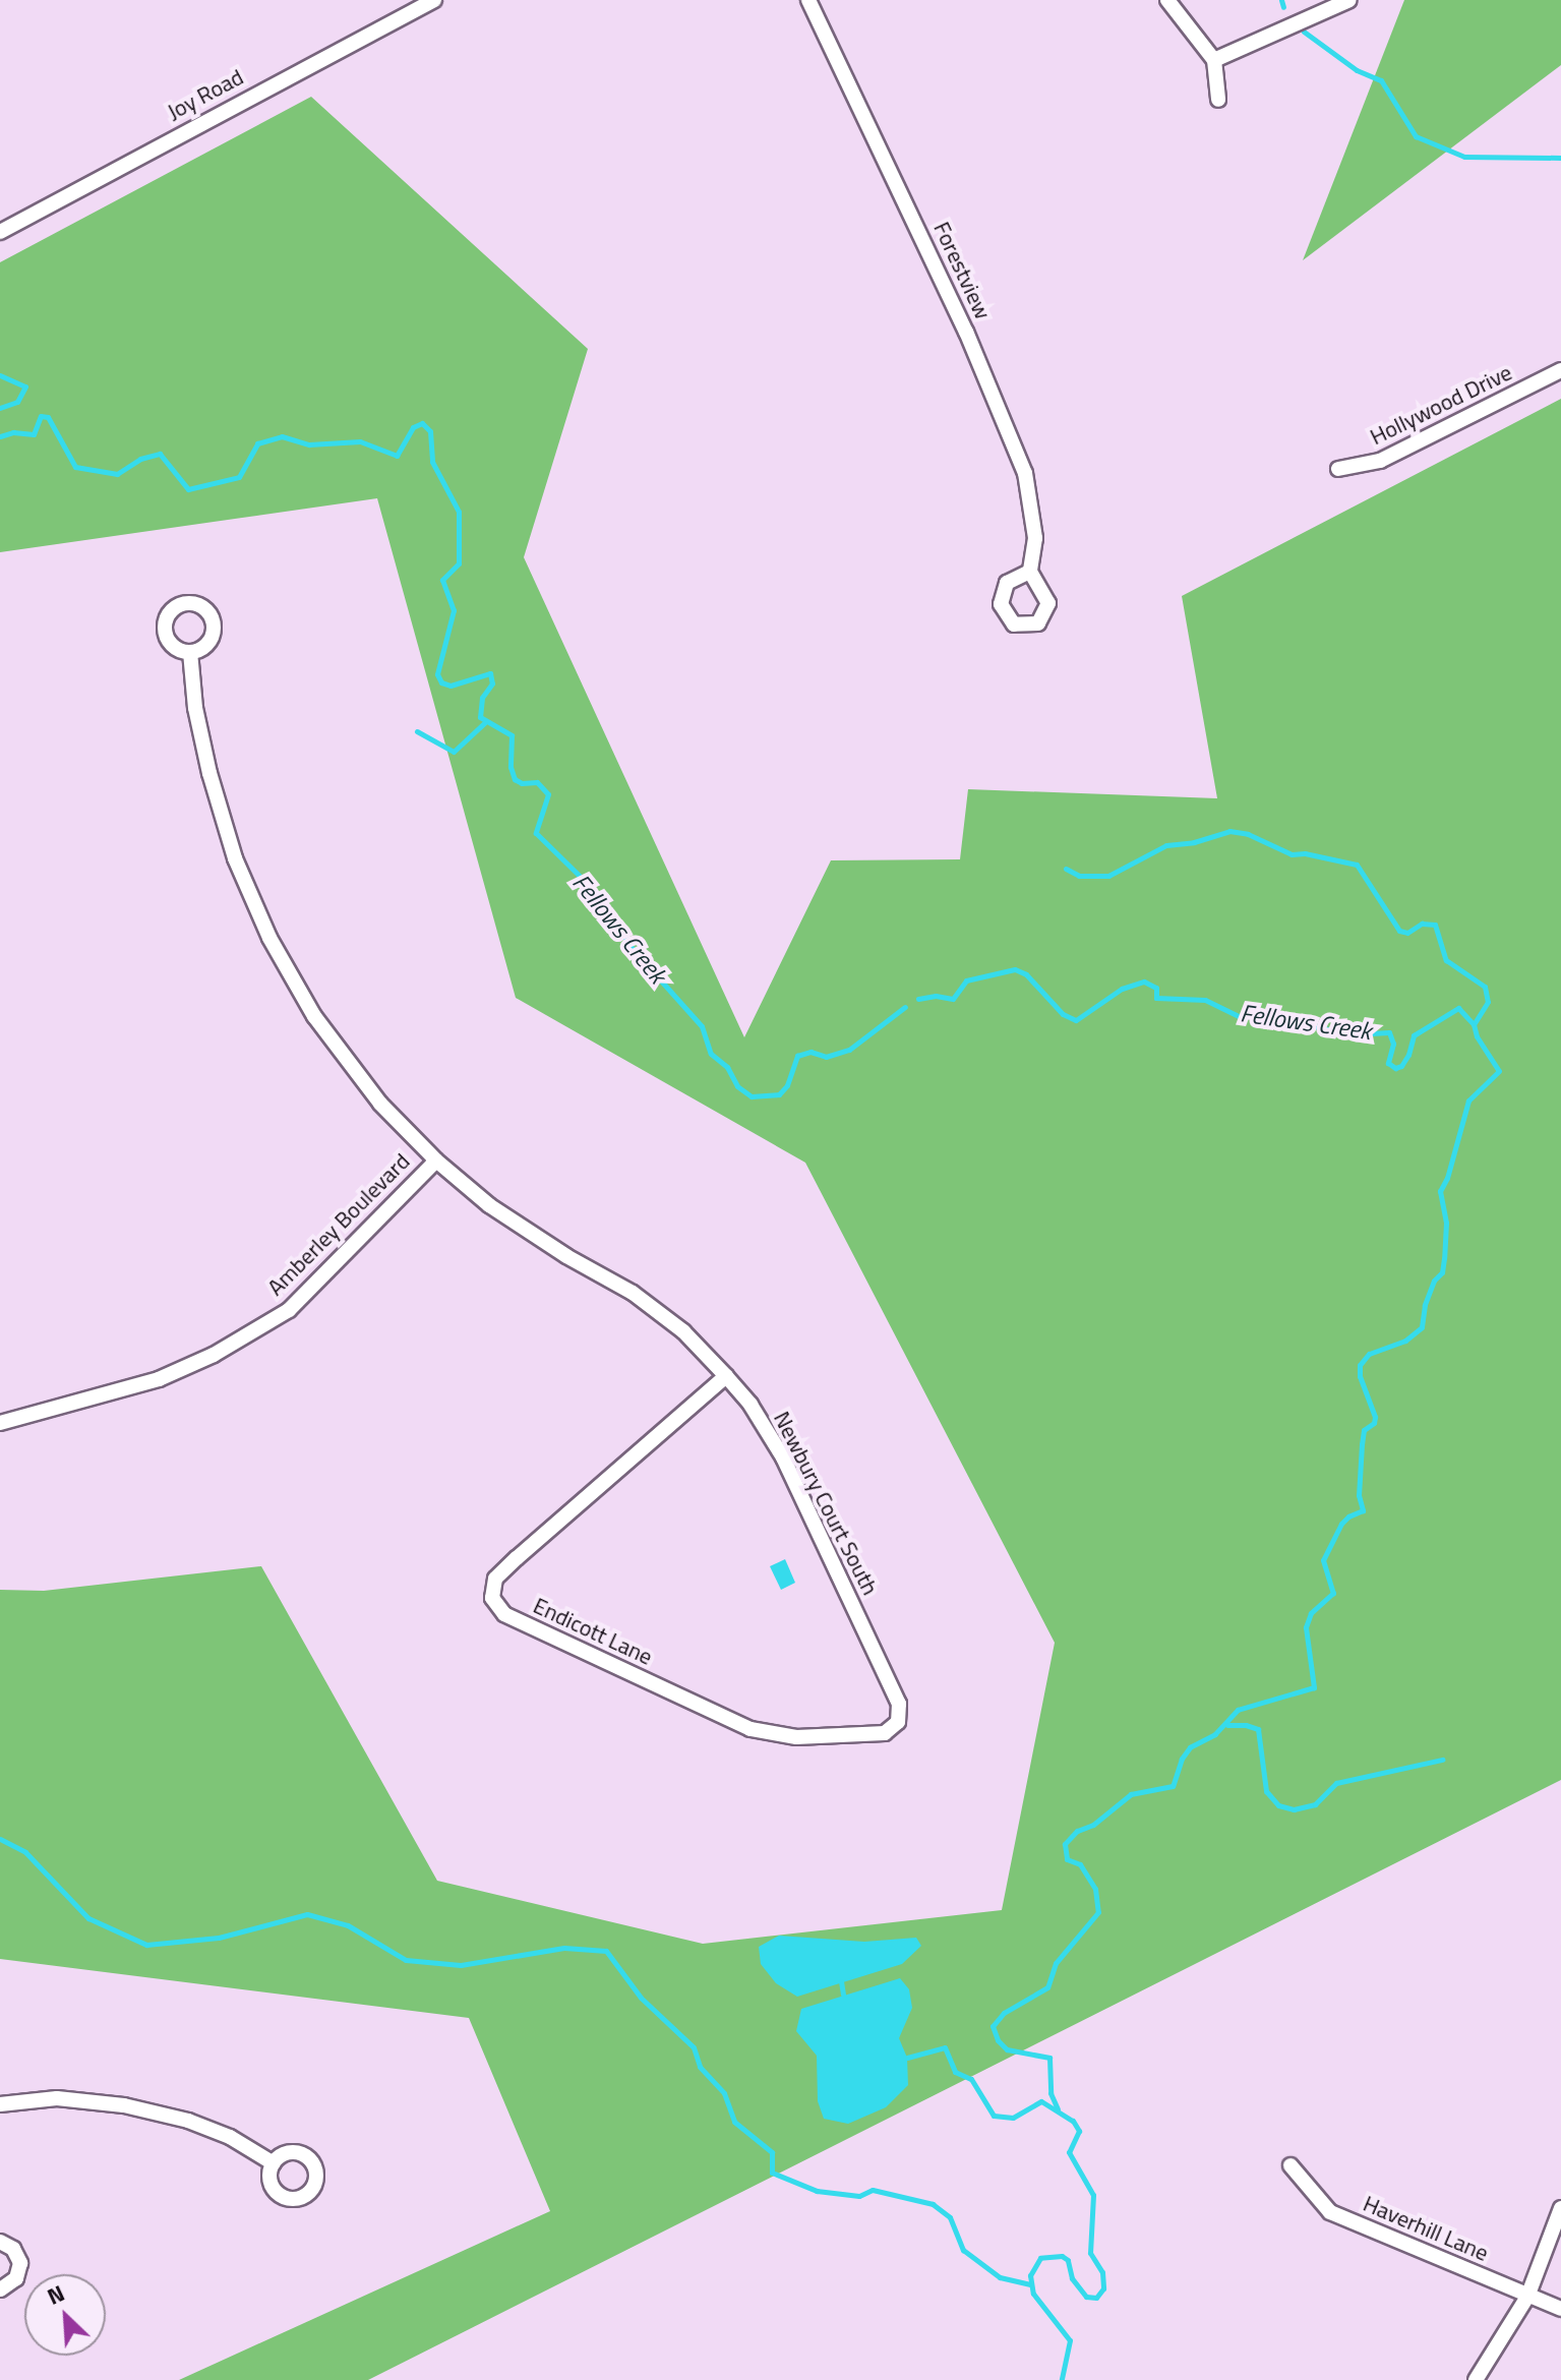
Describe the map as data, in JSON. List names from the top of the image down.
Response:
{
  "streets": {
    "street": [
      "Joy Road",
      "Forestview",
      "Hollywood Drive",
      "Amberley Boulevard",
      "Newbury Court South",
      "Endicott Lane",
      "Haverhill Lane"
    ]
  },
  "crossings": [
    ["Amberley Boulevard", "Newbury Court South"],
    ["Newbury Court South", "Endicott Lane"]
  ],
  "water": ["Fellows Creek"],
  "north": "top left"
}
